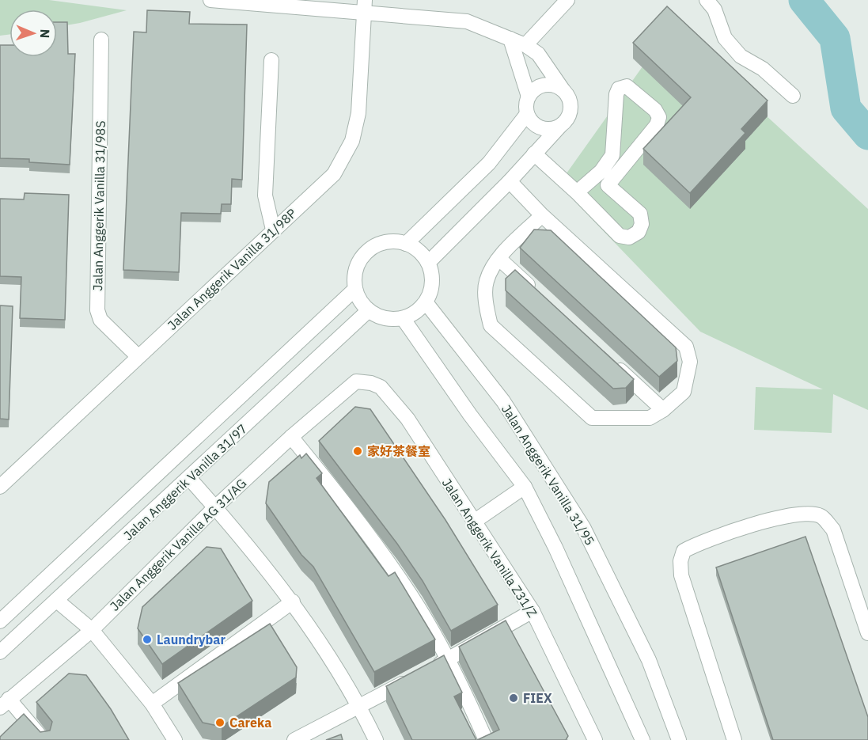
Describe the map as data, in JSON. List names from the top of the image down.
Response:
{
  "streets": {
    "street": [
      "Jalan Anggerik Vanilla 31/98S",
      "Jalan Anggerik Vanilla 31/98P",
      "Jalan Anggerik Vanilla 31/95",
      "Jalan Anggerik Vanilla 31/97",
      "Jalan Anggerik Vanilla AG 31/AG",
      "Jalan Anggerik Vanilla Z31/Z"
    ]
  },
  "crossings": [
    ["Jalan Anggerik Vanilla 31/98S", "Jalan Anggerik Vanilla 31/98P"],
    ["Jalan Anggerik Vanilla 31/95", "Jalan Anggerik Vanilla 31/97"],
    ["Jalan Anggerik Vanilla AG 31/AG", "Jalan Anggerik Vanilla Z31/Z"]
  ],
  "places": [
    "家好茶餐室",
    "Laundrybar",
    "FIEX",
    "Careka"
  ],
  "north": "right"
}
